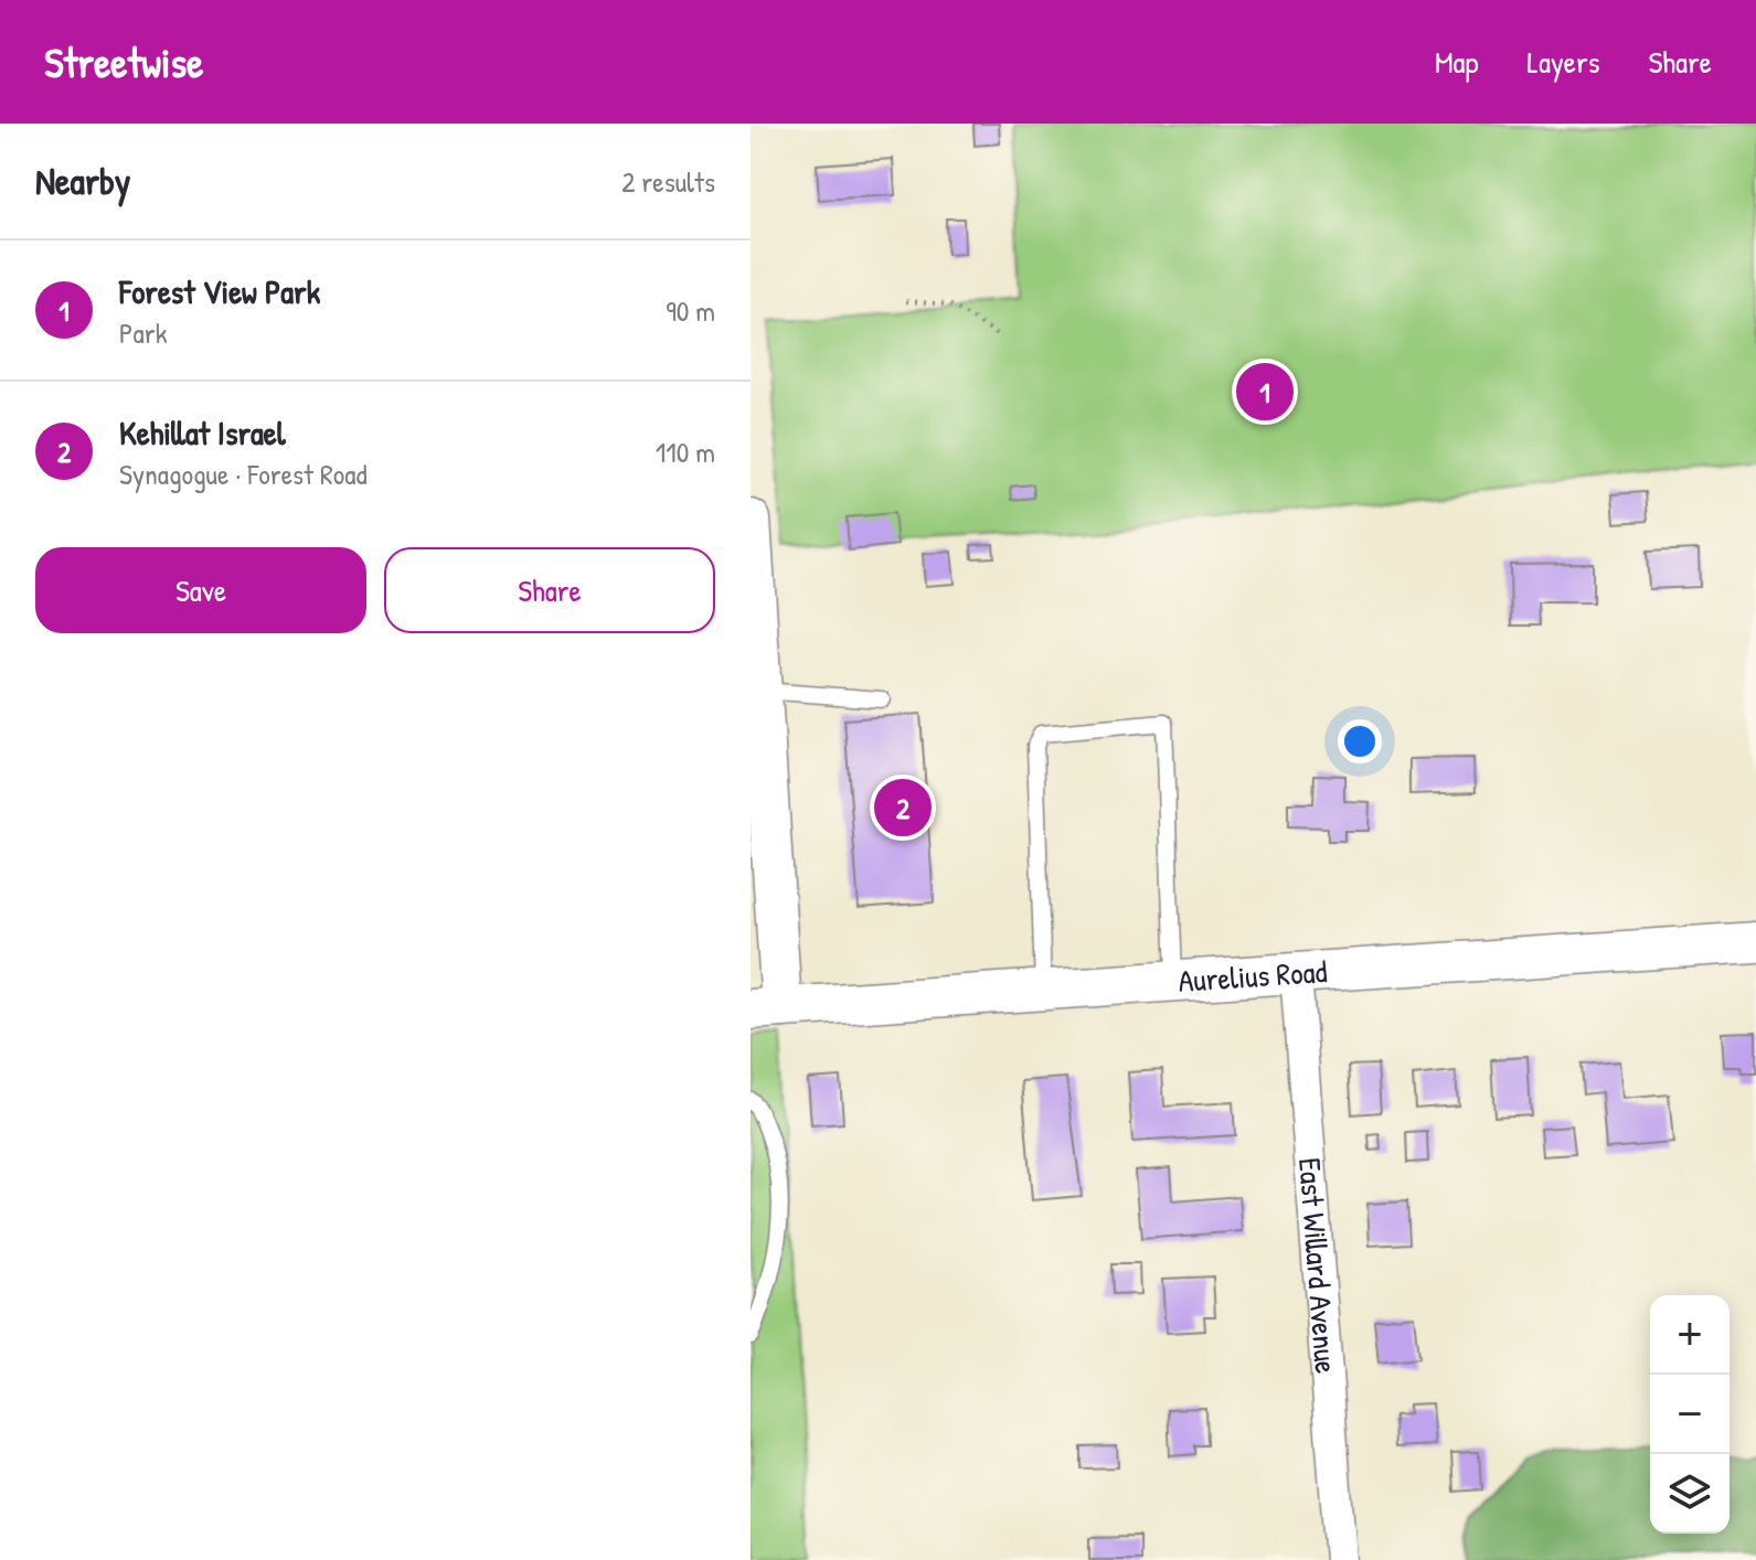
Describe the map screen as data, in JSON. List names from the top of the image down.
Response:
{
  "streets": {
    "street": ["Aurelius Road", "East Willard Avenue"]
  },
  "crossings": [
    ["Aurelius Road", "East Willard Avenue"]
  ],
  "page": {
    "header": "Streetwise",
    "nav": ["Map", "Layers", "Share"],
    "heading": ["Nearby", "2 results"],
    "list": [
      {
        "mark": "1",
        "name": "Forest View Park",
        "note": "Park",
        "value": "90 m"
      },
      {
        "mark": "2",
        "name": "Kehillat Israel",
        "note": "Synagogue · Forest Road",
        "value": "110 m"
      }
    ],
    "pins": ["1", "2"],
    "buttons": ["Save", "Share"],
    "map_buttons": ["+", "−"]
  }
}
